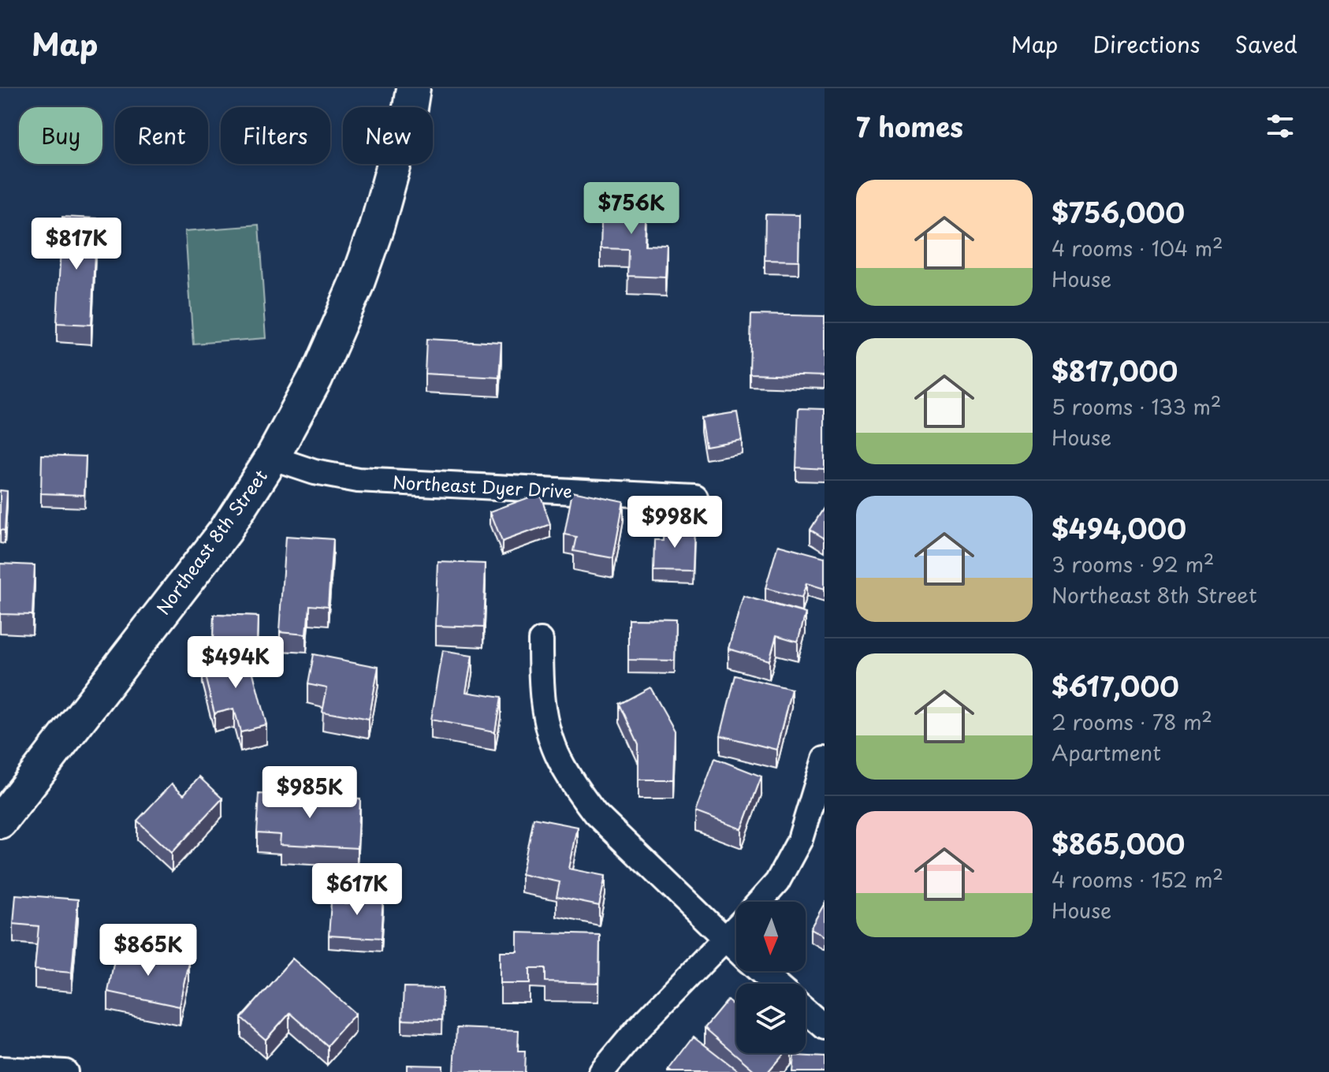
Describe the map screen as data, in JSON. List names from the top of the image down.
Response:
{
  "streets": {
    "main road": ["Northeast 8th Street"],
    "street": ["Northeast Dyer Drive"]
  },
  "crossings": [
    ["Northeast Dyer Drive", "Northeast 8th Street"]
  ],
  "north": "bottom",
  "page": {
    "header": "Map",
    "nav": ["Map", "Directions", "Saved"],
    "heading": "7 homes",
    "chip": [
      "Buy",
      "Rent",
      "Filters",
      "New"
    ],
    "list": [
      {
        "name": "$756,000",
        "note": "4 rooms · 104 m² · House"
      },
      {
        "name": "$817,000",
        "note": "5 rooms · 133 m² · House"
      },
      {
        "name": "$494,000",
        "note": "3 rooms · 92 m² · Northeast 8th Street"
      },
      {
        "name": "$617,000",
        "note": "2 rooms · 78 m² · Apartment"
      },
      {
        "name": "$865,000",
        "note": "4 rooms · 152 m² · House"
      }
    ],
    "price": [
      "$756K",
      "$817K",
      "$998K",
      "$494K",
      "$985K",
      "$617K",
      "$865K"
    ]
  }
}
